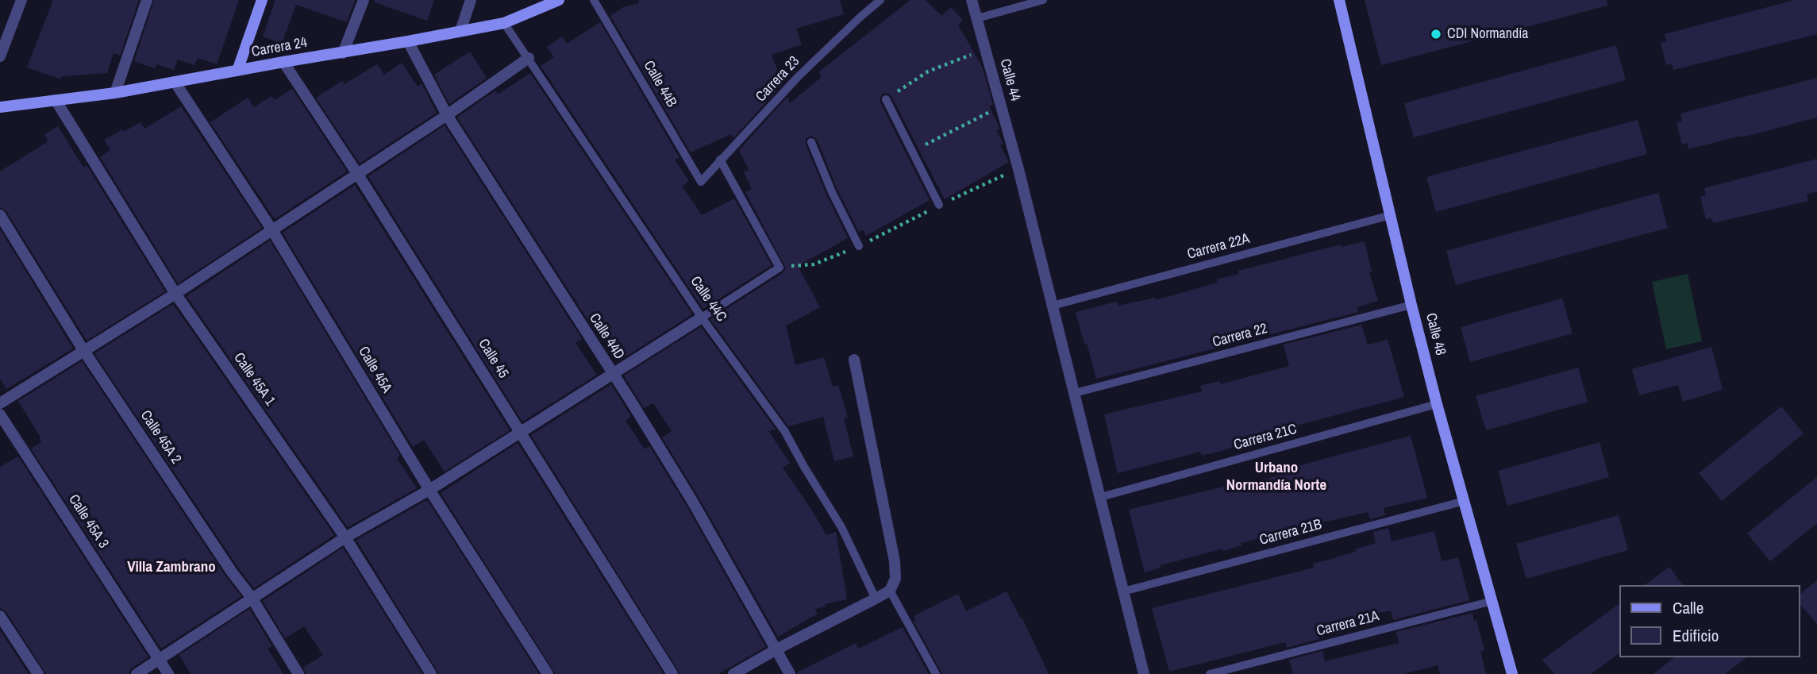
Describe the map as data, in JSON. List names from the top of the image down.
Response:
{
  "streets": {
    "street": [
      "Carrera 24",
      "Calle 44",
      "Calle 48",
      "Calle 44D",
      "Calle 45",
      "Calle 45A",
      "Calle 45A 1",
      "Calle 45A 2",
      "Calle 45A 3"
    ],
    "lane": [
      "Carrera 23",
      "Calle 44B",
      "Carrera 22A",
      "Calle 44C",
      "Carrera 22",
      "Carrera 21C",
      "Carrera 21B",
      "Carrera 21A"
    ]
  },
  "crossings": [
    ["Carrera 24", "Calle 44C"],
    ["Carrera 24", "Calle 44D"],
    ["Carrera 24", "Calle 45"],
    ["Carrera 24", "Calle 45A"],
    ["Carrera 24", "Calle 45A 1"],
    ["Carrera 23", "Calle 44B"],
    ["Calle 44", "Carrera 22A"],
    ["Calle 44", "Carrera 22"],
    ["Calle 44", "Carrera 21C"],
    ["Calle 44", "Carrera 21B"],
    ["Carrera 22A", "Calle 48"],
    ["Calle 48", "Carrera 22"],
    ["Calle 48", "Carrera 21C"],
    ["Calle 48", "Carrera 21B"],
    ["Calle 48", "Carrera 21A"]
  ],
  "districts": ["Urbano Normandía Norte", "Villa Zambrano"],
  "places": ["CDI Normandía"],
  "legend": ["Calle", "Edificio"]
}
